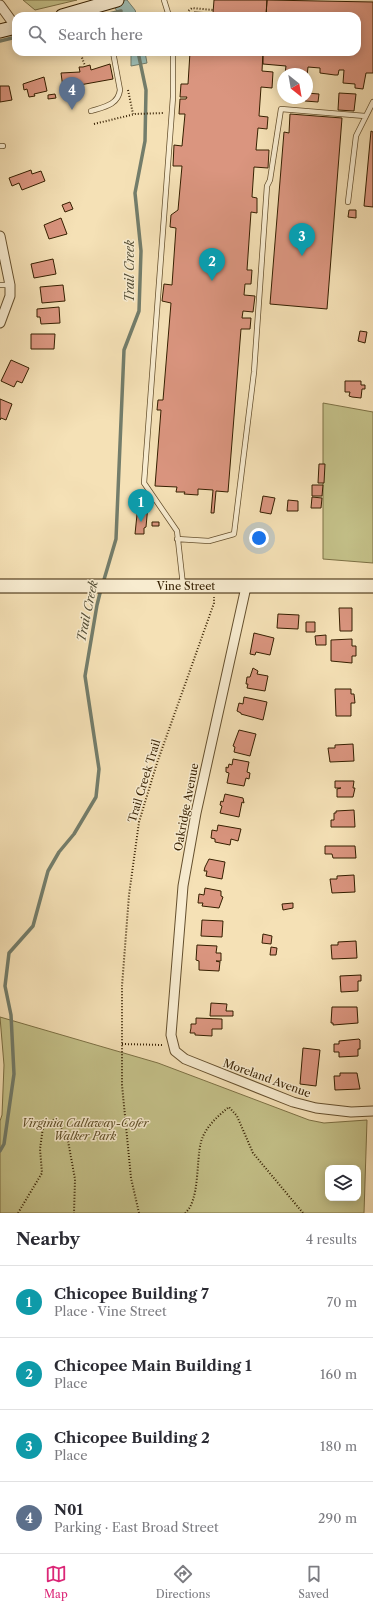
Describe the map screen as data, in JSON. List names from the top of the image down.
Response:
{
  "streets": {
    "street": ["Vine Street", "Oakridge Avenue", "Moreland Avenue"],
    "path": ["Trail Creek Trail"]
  },
  "crossings": [
    ["Vine Street", "Oakridge Avenue"],
    ["Oakridge Avenue", "Moreland Avenue"]
  ],
  "water": ["Trail Creek"],
  "parks": ["Virginia Callaway-Cofer Walker Park"],
  "north": "bottom right",
  "page": {
    "search": "Search here",
    "pins": [
      "4",
      "3",
      "2",
      "1"
    ],
    "heading": ["Nearby", "4 results"],
    "list": [
      {
        "mark": "1",
        "name": "Chicopee Building 7",
        "note": "Place · Vine Street",
        "value": "70 m"
      },
      {
        "mark": "2",
        "name": "Chicopee Main Building 1",
        "note": "Place",
        "value": "160 m"
      },
      {
        "mark": "3",
        "name": "Chicopee Building 2",
        "note": "Place",
        "value": "180 m"
      },
      {
        "mark": "4",
        "name": "N01",
        "note": "Parking · East Broad Street",
        "value": "290 m"
      }
    ],
    "nav": ["Map", "Directions", "Saved"]
  }
}
